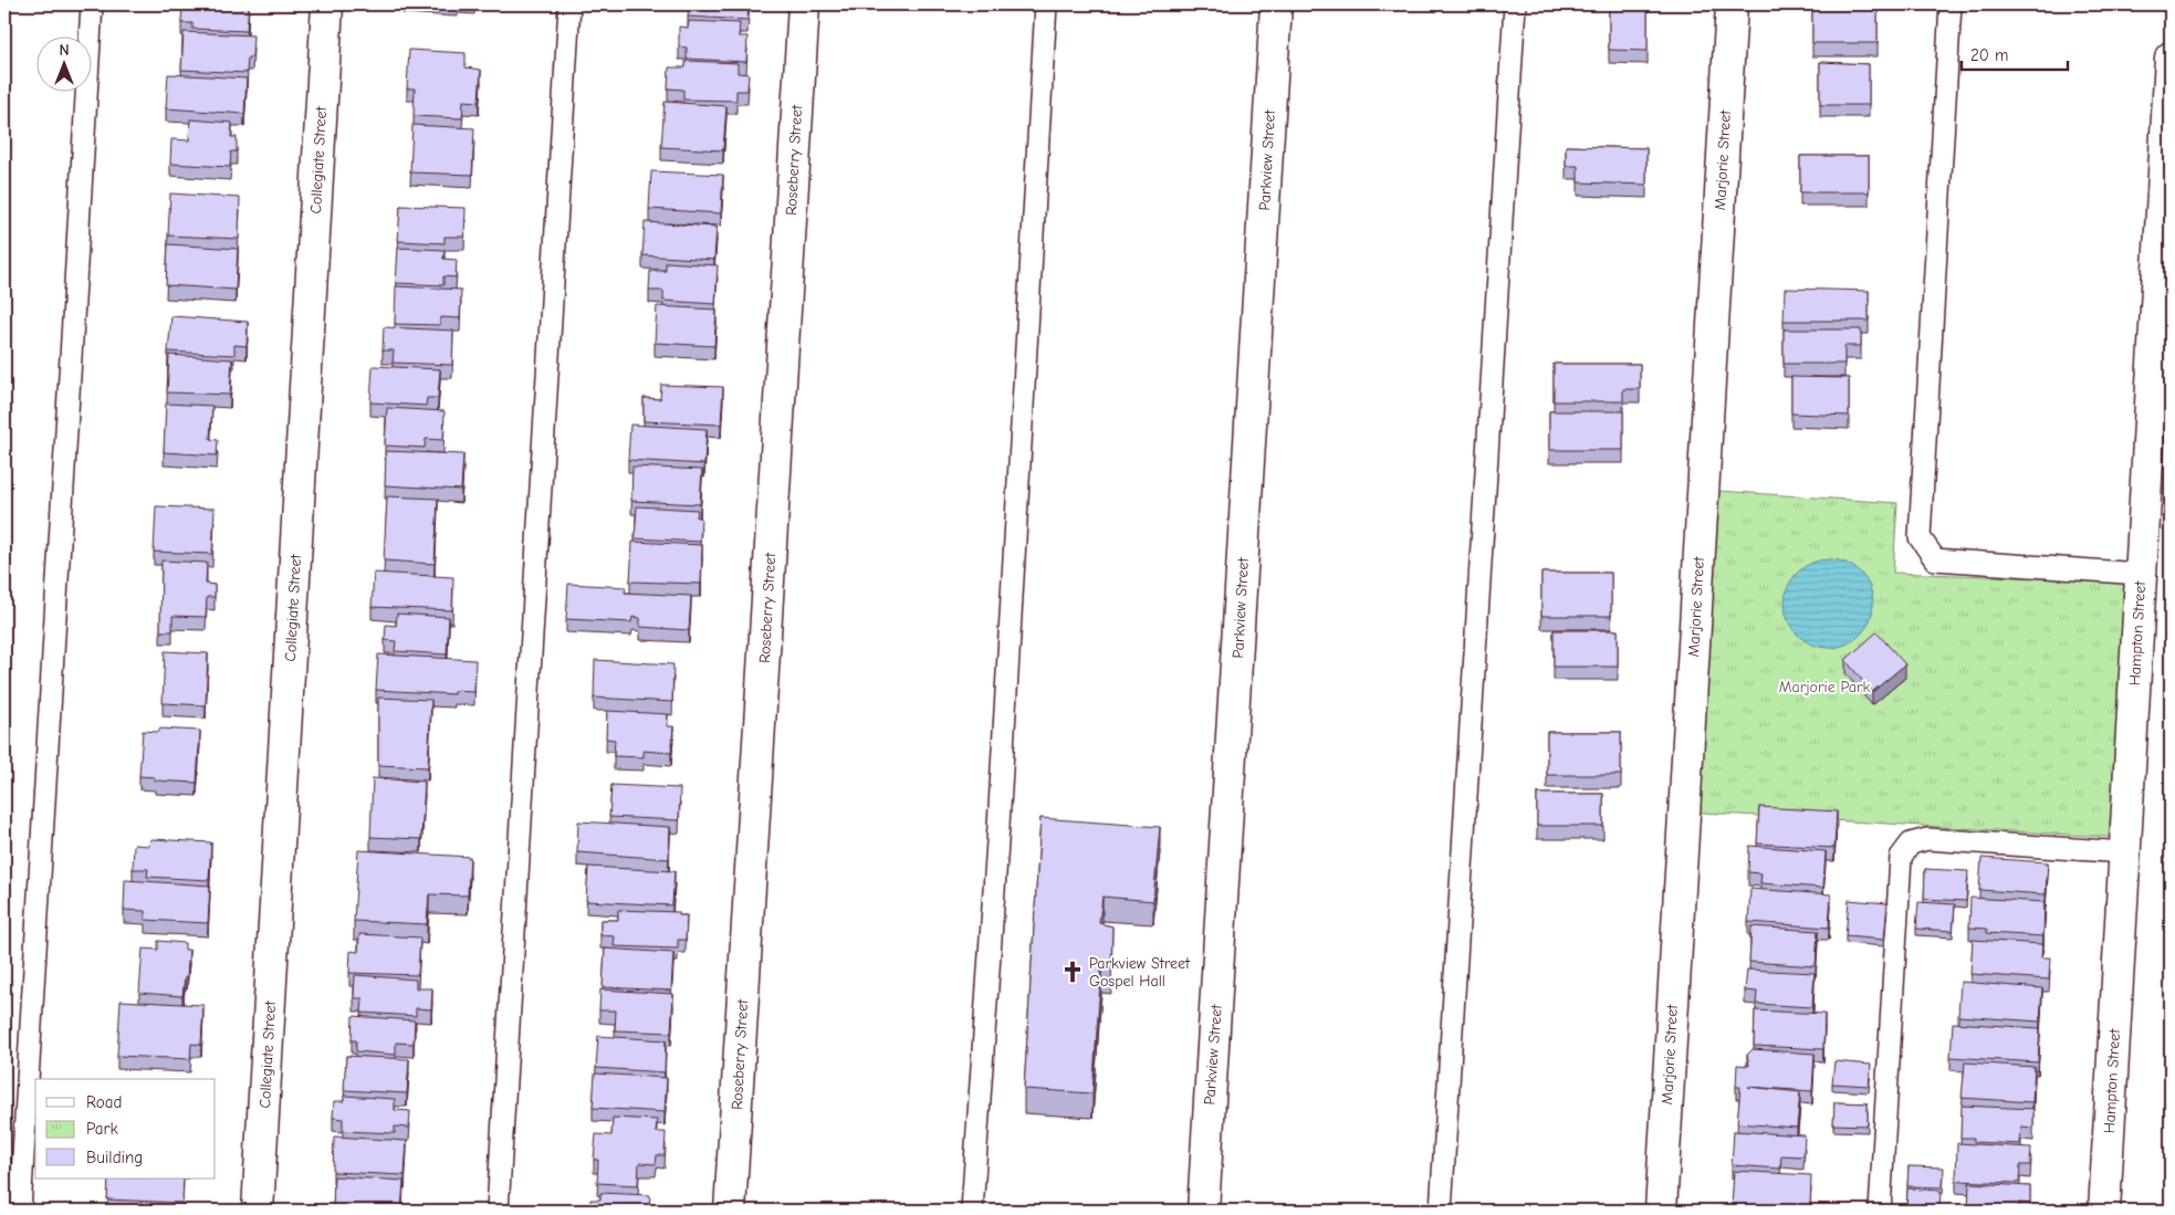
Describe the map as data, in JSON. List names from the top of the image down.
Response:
{
  "streets": {
    "street": [
      "Collegiate Street",
      "Roseberry Street",
      "Parkview Street",
      "Marjorie Street",
      "Hampton Street"
    ]
  },
  "parks": ["Marjorie Park"],
  "places": {
    "church": ["Parkview Street Gospel Hall"]
  },
  "legend": ["Road", "Park", "Building"],
  "scale_bar": "20 m",
  "north": "top"
}
